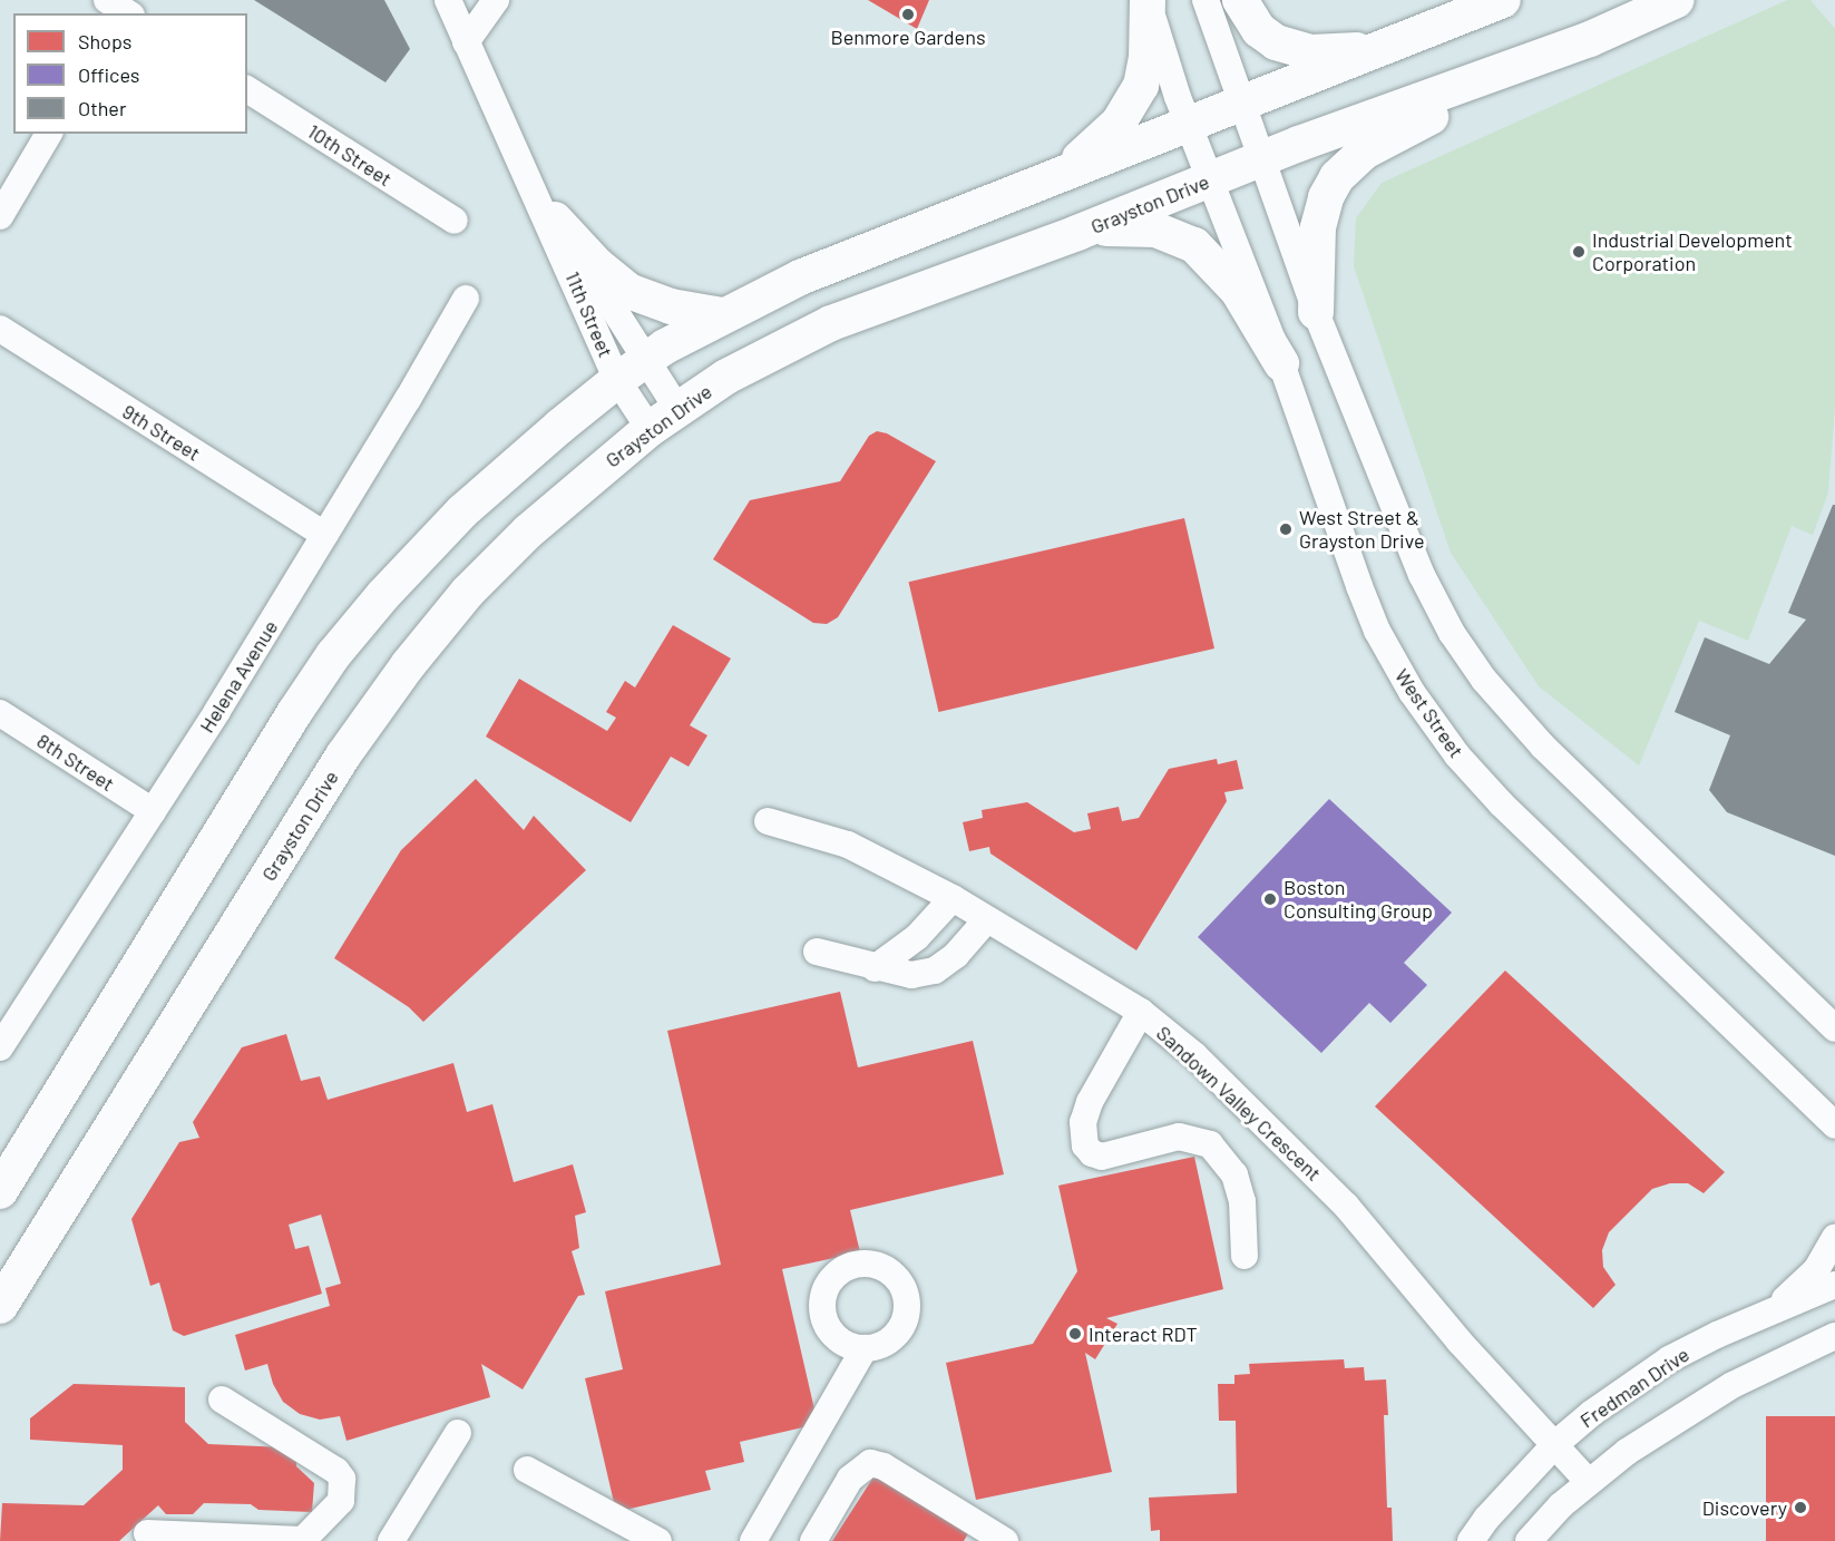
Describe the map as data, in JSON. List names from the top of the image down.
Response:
{
  "streets": {
    "main road": ["Grayston Drive"],
    "street": [
      "10th Street",
      "11th Street",
      "9th Street",
      "Helena Avenue",
      "West Street",
      "8th Street",
      "Sandown Valley Crescent",
      "Fredman Drive"
    ]
  },
  "crossings": [
    ["Grayston Drive", "11th Street"],
    ["Grayston Drive", "West Street"],
    ["9th Street", "Helena Avenue"],
    ["Helena Avenue", "8th Street"],
    ["Sandown Valley Crescent", "Fredman Drive"]
  ],
  "places": [
    "Benmore Gardens",
    "Industrial Development Corporation",
    "West Street & Grayston Drive",
    "Boston Consulting Group",
    "Interact RDT",
    "Discovery"
  ],
  "legend": ["Shops", "Offices", "Other"]
}
